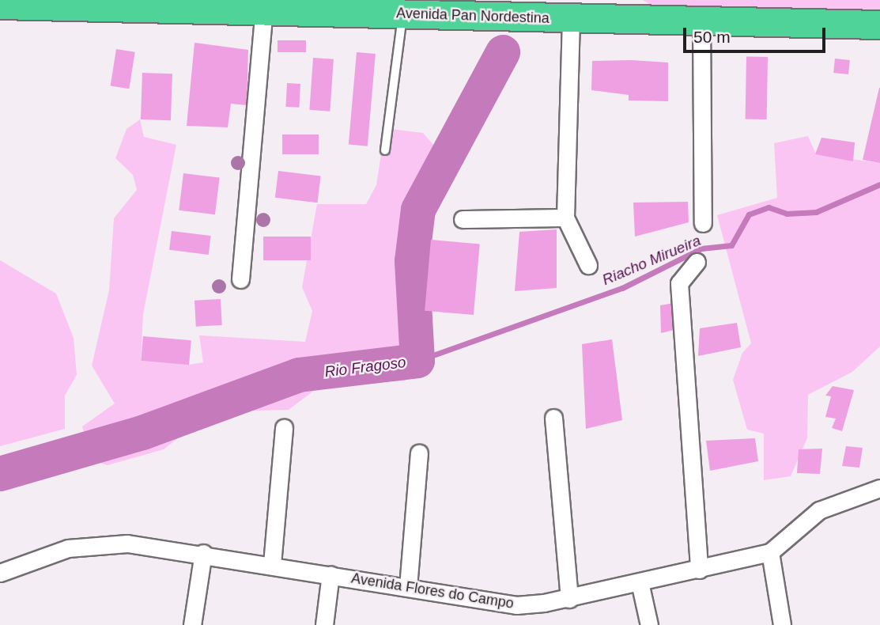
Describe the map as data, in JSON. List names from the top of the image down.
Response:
{
  "streets": {
    "highway": ["Avenida Pan Nordestina"],
    "street": ["Avenida Flores do Campo"]
  },
  "water": ["Riacho Mirueira", "Rio Fragoso"],
  "scale_bar": "50 m"
}
